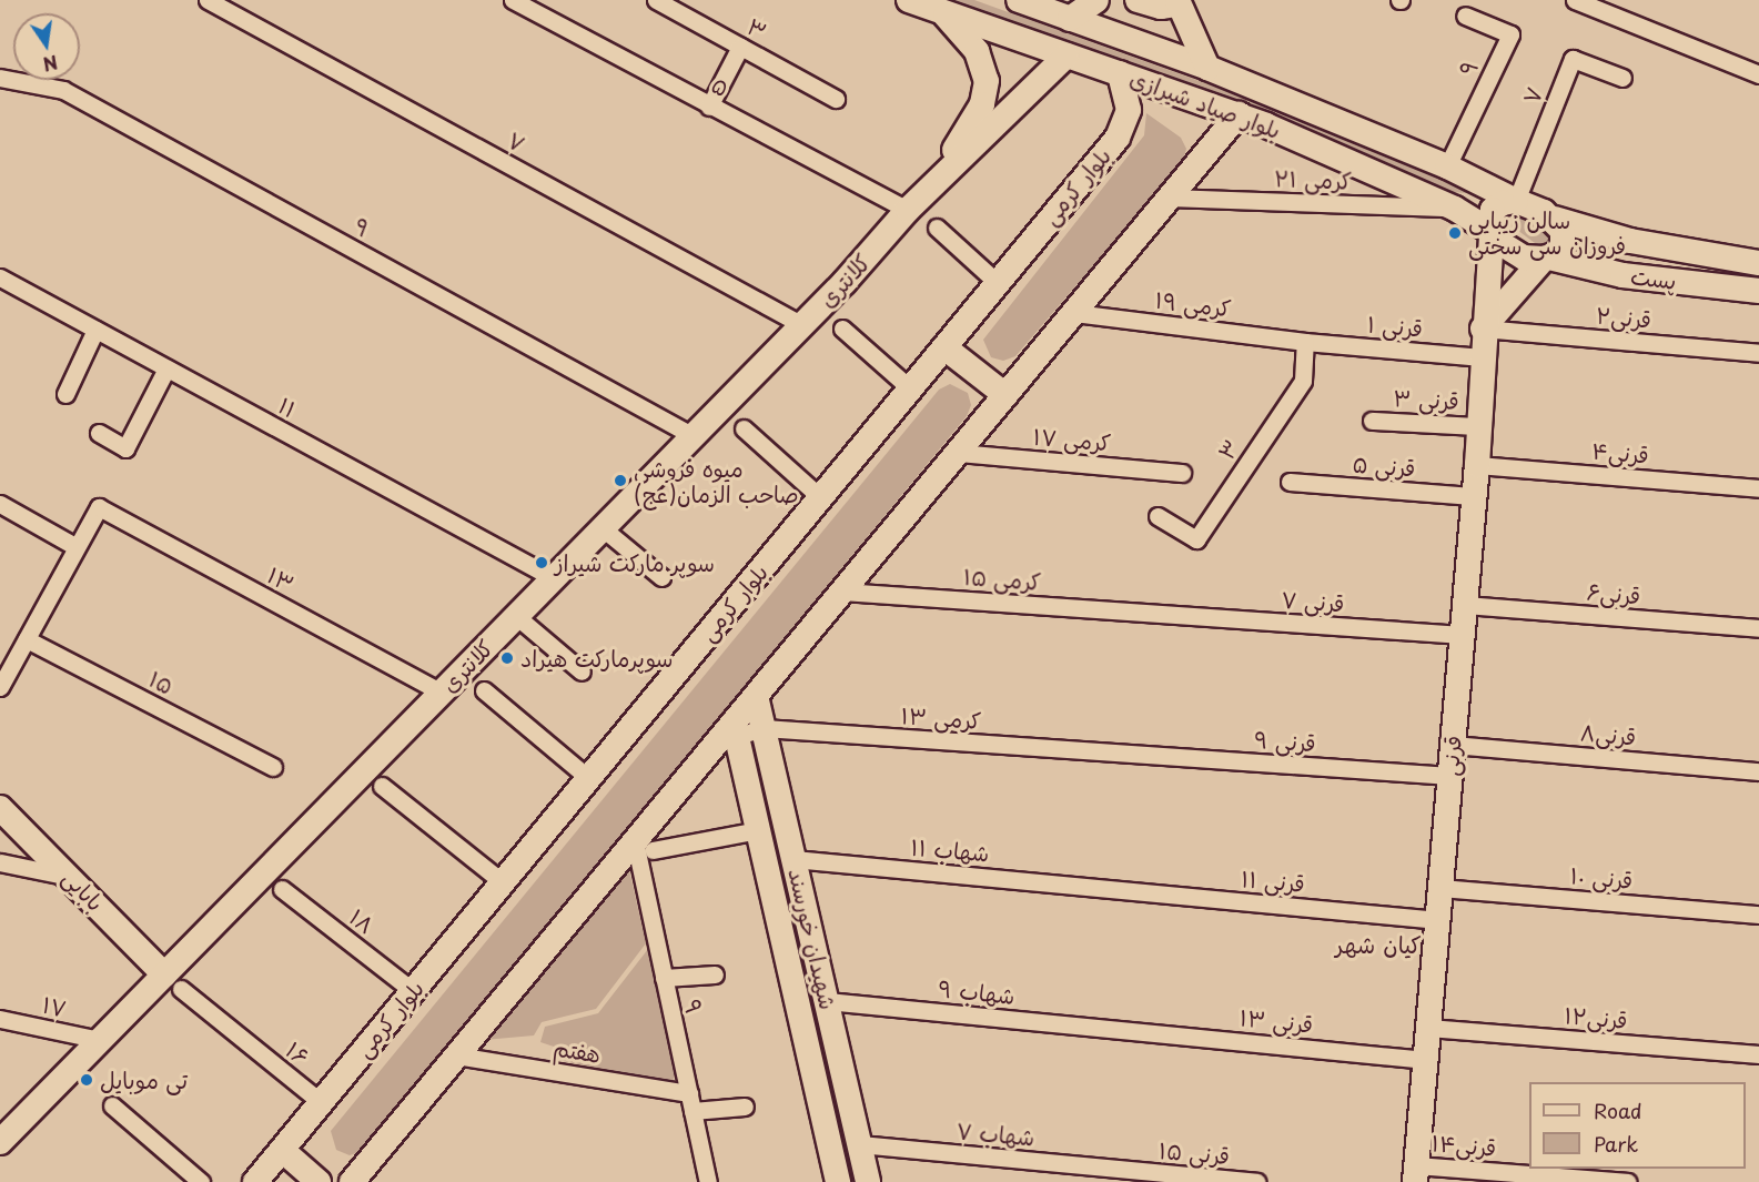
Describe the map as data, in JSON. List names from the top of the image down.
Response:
{
  "streets": {
    "street": [
      "۳",
      "۹",
      "۵",
      "۷",
      "بلوار صیاد شیرازی",
      "کرمی ۲۱",
      "بلوار کرمی",
      "پست",
      "کلانتری",
      "کرمی ۱۹",
      "قرنی۲",
      "قرنی ۱",
      "قرنی ۳",
      "۱۱",
      "کرمی ۱۷",
      "قرنی۴",
      "قرنی ۵",
      "۱۳",
      "کرمی ۱۵",
      "قرنی۶",
      "قرنی ۷",
      "۱۵",
      "کرمی ۱۳",
      "قرنی۸",
      "قرنی ۹",
      "قرنی",
      "شهاب ۱۱",
      "۱۰ قرنی",
      "قرنی ۱۱",
      "بابایی",
      "۱۸",
      "شهیدان خورسند",
      "شهاب ۹",
      "۱۷",
      "قرنی۱۲",
      "قرنی ۱۳",
      "هفتم",
      "۱۶",
      "شهاب ۷",
      "قرنی۱۴",
      "قرنی ۱۵"
    ]
  },
  "crossings": [
    ["۳", "کرمی ۱۹"],
    ["۳", "قرنی ۱"],
    ["۹", "بلوار صیاد شیرازی"],
    ["۹", "کلانتری"],
    ["۹", "هفتم"],
    ["۵", "کلانتری"],
    ["۷", "بلوار صیاد شیرازی"],
    ["۷", "پست"],
    ["۷", "کلانتری"],
    ["۷", "قرنی"],
    ["بلوار صیاد شیرازی", "کرمی ۲۱"],
    ["بلوار صیاد شیرازی", "بلوار کرمی"],
    ["بلوار صیاد شیرازی", "پست"],
    ["بلوار صیاد شیرازی", "کلانتری"],
    ["بلوار صیاد شیرازی", "قرنی"],
    ["بلوار کرمی", "۱۸"],
    ["بلوار کرمی", "۱۶"],
    ["پست", "قرنی"],
    ["کلانتری", "۱۱"],
    ["کلانتری", "۱۳"],
    ["کلانتری", "بابایی"],
    ["کلانتری", "۱۷"],
    ["کلانتری", "۱۶"],
    ["کرمی ۱۹", "قرنی ۱"],
    ["قرنی۲", "قرنی"],
    ["قرنی ۱", "قرنی"],
    ["قرنی ۳", "قرنی"],
    ["قرنی۴", "قرنی"],
    ["قرنی ۵", "قرنی"],
    ["کرمی ۱۵", "قرنی ۷"],
    ["قرنی۶", "قرنی"],
    ["قرنی ۷", "قرنی"],
    ["کرمی ۱۳", "قرنی ۹"],
    ["کرمی ۱۳", "شهیدان خورسند"],
    ["قرنی۸", "قرنی"],
    ["قرنی ۹", "قرنی"],
    ["قرنی", "۱۰ قرنی"],
    ["قرنی", "قرنی ۱۱"],
    ["قرنی", "قرنی۱۲"],
    ["قرنی", "قرنی ۱۳"],
    ["قرنی", "قرنی۱۴"],
    ["شهاب ۱۱", "قرنی ۱۱"],
    ["شهاب ۱۱", "شهیدان خورسند"],
    ["بابایی", "۱۶"],
    ["شهیدان خورسند", "شهاب ۹"],
    ["شهیدان خورسند", "شهاب ۷"],
    ["شهاب ۹", "قرنی ۱۳"],
    ["شهاب ۷", "قرنی ۱۵"]
  ],
  "districts": ["کیان شهر"],
  "places": [
    "سالن زیبایی فروزان سی سختی",
    "میوه فروشی صاحب الزمان(عج)",
    "سوپر مارکت شیراز",
    "سوپرمارکت هیراد",
    "تی موبایل"
  ],
  "legend": ["Road", "Park"],
  "north": "bottom"
}
